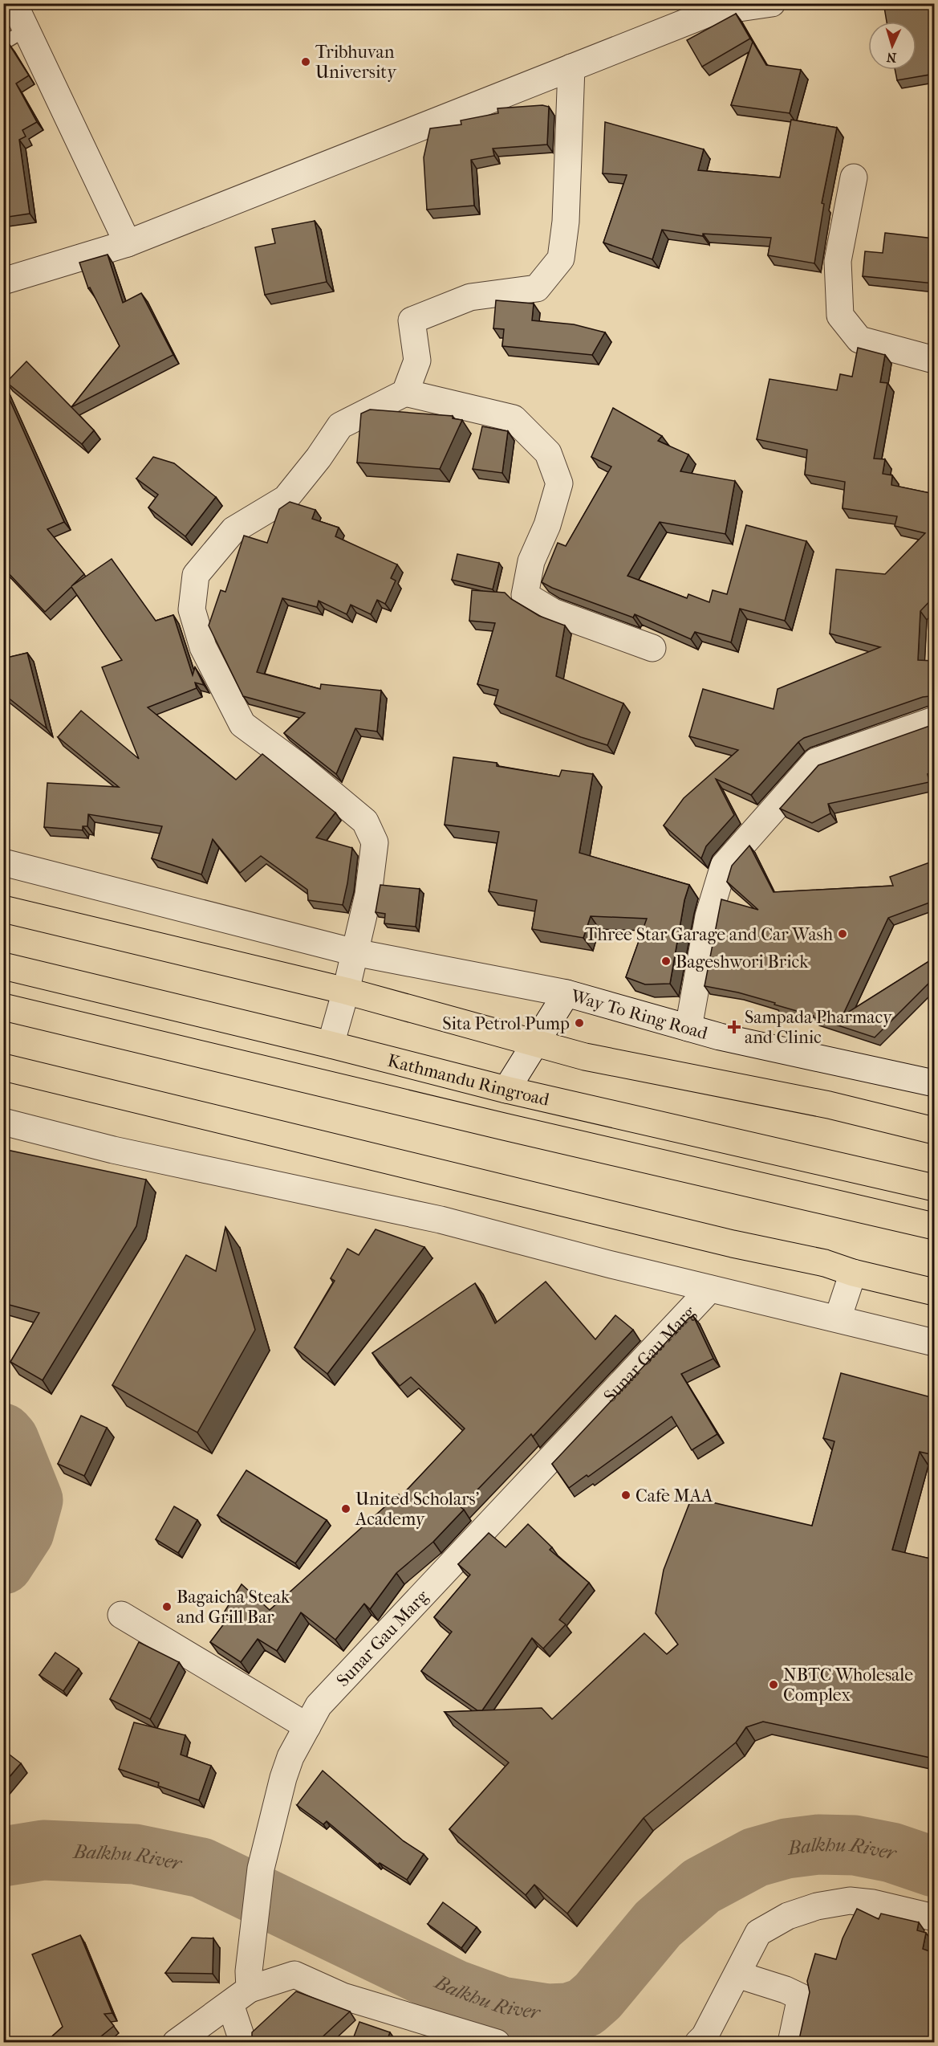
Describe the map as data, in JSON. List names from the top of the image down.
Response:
{
  "streets": {
    "main road": ["Kathmandu Ringroad"],
    "street": ["Way To Ring Road", "Sunar Gau Marg"]
  },
  "crossings": [
    ["Way To Ring Road", "Kathmandu Ringroad"]
  ],
  "water": ["Balkhu River"],
  "places": {
    "other": [
      "Tribhuvan University",
      "Three Star Garage and Car Wash",
      "Bageshwori Brick",
      "Sita Petrol Pump",
      "Cafe MAA",
      "United Scholars' Academy",
      "Bagaicha Steak and Grill Bar",
      "NBTC Wholesale Complex"
    ],
    "health": ["Sampada Pharmacy and Clinic"]
  },
  "north": "bottom"
}
